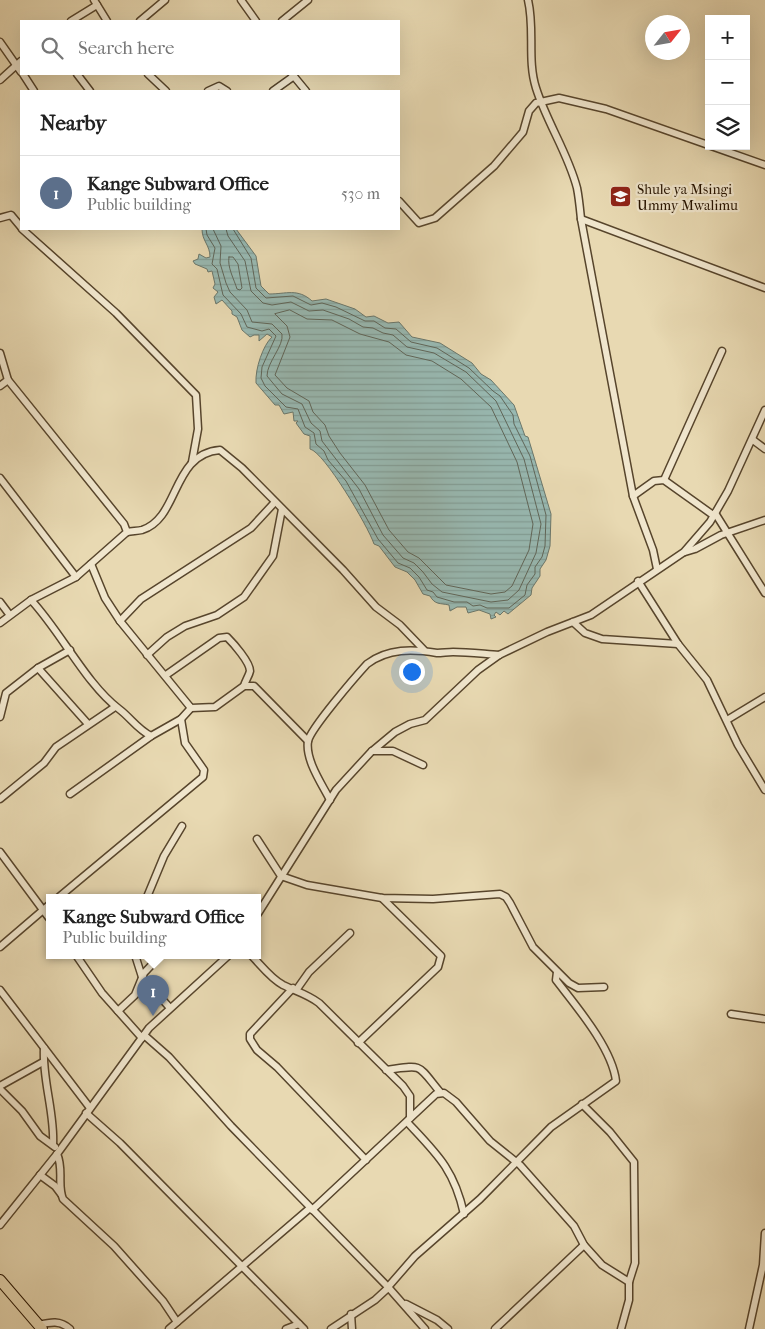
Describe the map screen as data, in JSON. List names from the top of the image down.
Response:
{
  "places": {
    "school or university": ["Shule ya Msingi Ummy Mwalimu"]
  },
  "north": "top right",
  "page": {
    "map_buttons": ["+", "−"],
    "search": "Search here",
    "heading": "Nearby",
    "list": [
      {
        "mark": "1",
        "name": "Kange Subward Office",
        "note": "Public building",
        "value": "530 m"
      }
    ],
    "popup": ["Kange Subward Office", "Public building"],
    "pins": "1"
  }
}
